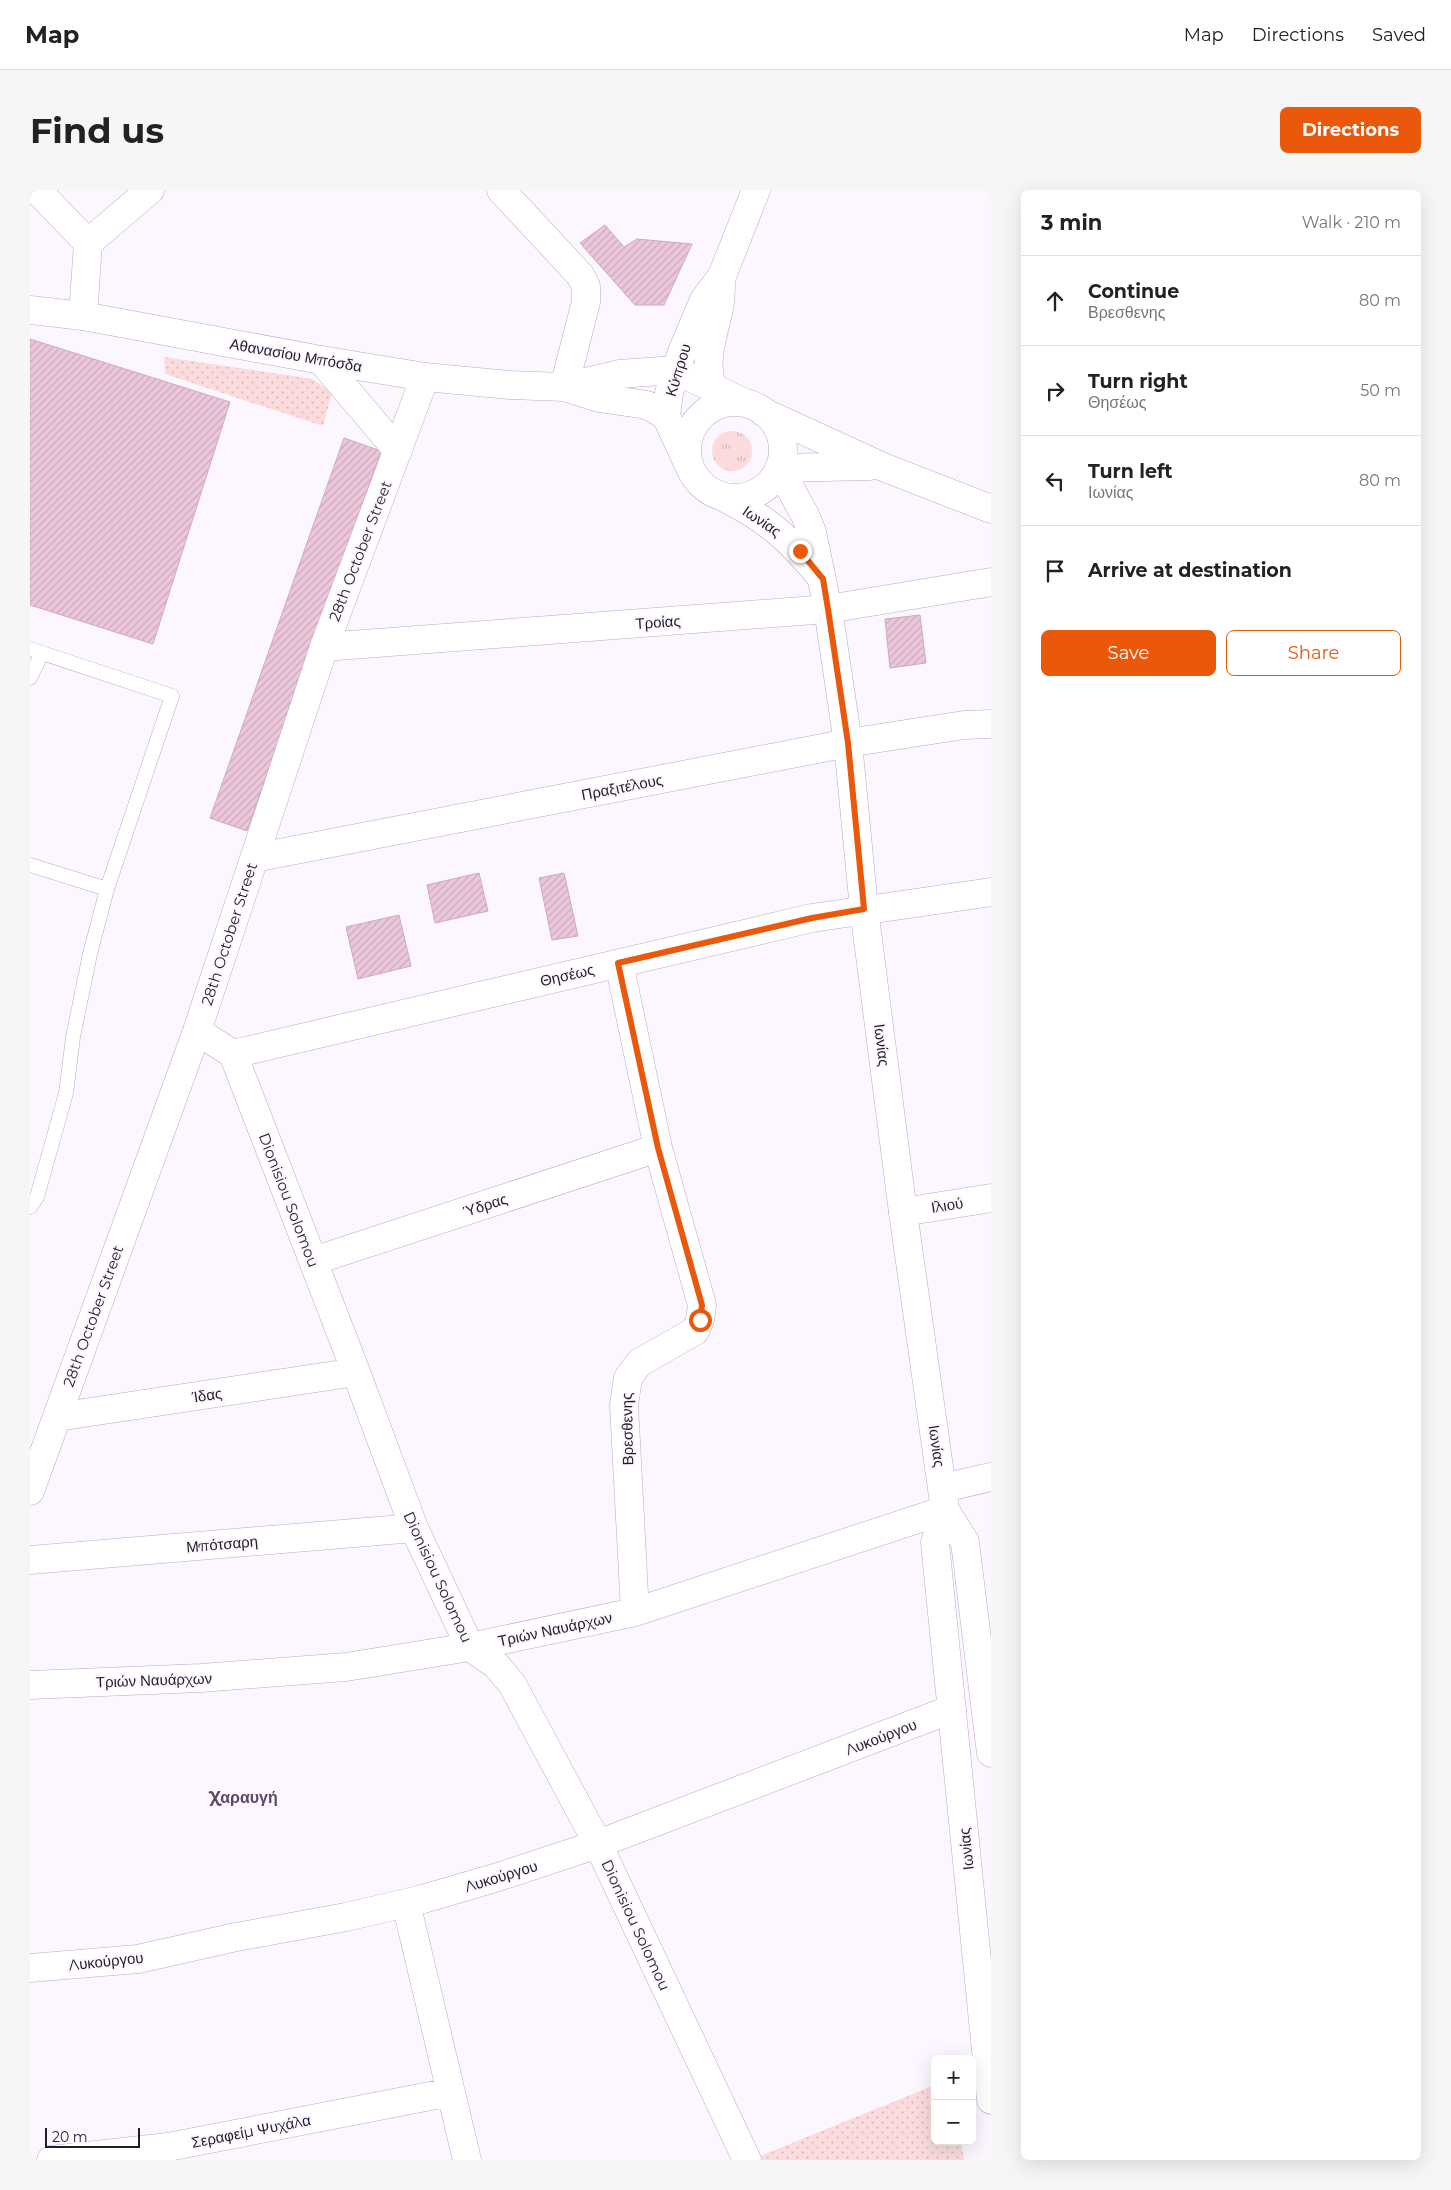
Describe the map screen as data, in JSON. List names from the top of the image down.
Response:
{
  "streets": {
    "street": [
      "Αθανασίου Μπόσδα",
      "Κύπρου",
      "Ιωνίας",
      "28th October Street",
      "Τροίας",
      "Πραξιτέλους",
      "Θησέως",
      "Dionisiou Solomou",
      "Ύδρας",
      "Ιλιού",
      "Ίδας",
      "Βρεσθενης",
      "Μπότσαρη",
      "Τριών Ναυάρχων",
      "Λυκούργου",
      "Σεραφείμ Ψυχάλα"
    ]
  },
  "crossings": [
    ["Αθανασίου Μπόσδα", "Κύπρου"],
    ["Αθανασίου Μπόσδα", "28th October Street"],
    ["Κύπρου", "Ιωνίας"],
    ["Ιωνίας", "Τροίας"],
    ["Ιωνίας", "Πραξιτέλους"],
    ["Ιωνίας", "Θησέως"],
    ["Ιωνίας", "Ιλιού"],
    ["Ιωνίας", "Τριών Ναυάρχων"],
    ["Ιωνίας", "Λυκούργου"],
    ["28th October Street", "Τροίας"],
    ["28th October Street", "Πραξιτέλους"],
    ["28th October Street", "Ίδας"],
    ["Θησέως", "Dionisiou Solomou"],
    ["Θησέως", "Βρεσθενης"],
    ["Dionisiou Solomou", "Ύδρας"],
    ["Dionisiou Solomou", "Ίδας"],
    ["Dionisiou Solomou", "Μπότσαρη"],
    ["Dionisiou Solomou", "Τριών Ναυάρχων"],
    ["Dionisiou Solomou", "Λυκούργου"],
    ["Ύδρας", "Βρεσθενης"],
    ["Βρεσθενης", "Τριών Ναυάρχων"]
  ],
  "districts": ["Χαραυγή"],
  "scale_bar": "20 m",
  "page": {
    "header": "Map",
    "nav": ["Map", "Directions", "Saved"],
    "buttons": [
      "Directions",
      ["Save", "Share"]
    ],
    "title": "Find us",
    "heading": ["3 min", "Walk · 210 m"],
    "list": [
      ["Continue", "Βρεσθενης", "80 m"],
      ["Turn right", "Θησέως", "50 m"],
      ["Turn left", "Ιωνίας", "80 m"],
      "Arrive at destination"
    ],
    "map_buttons": ["+", "−"],
    "scale": "20 m"
  }
}
